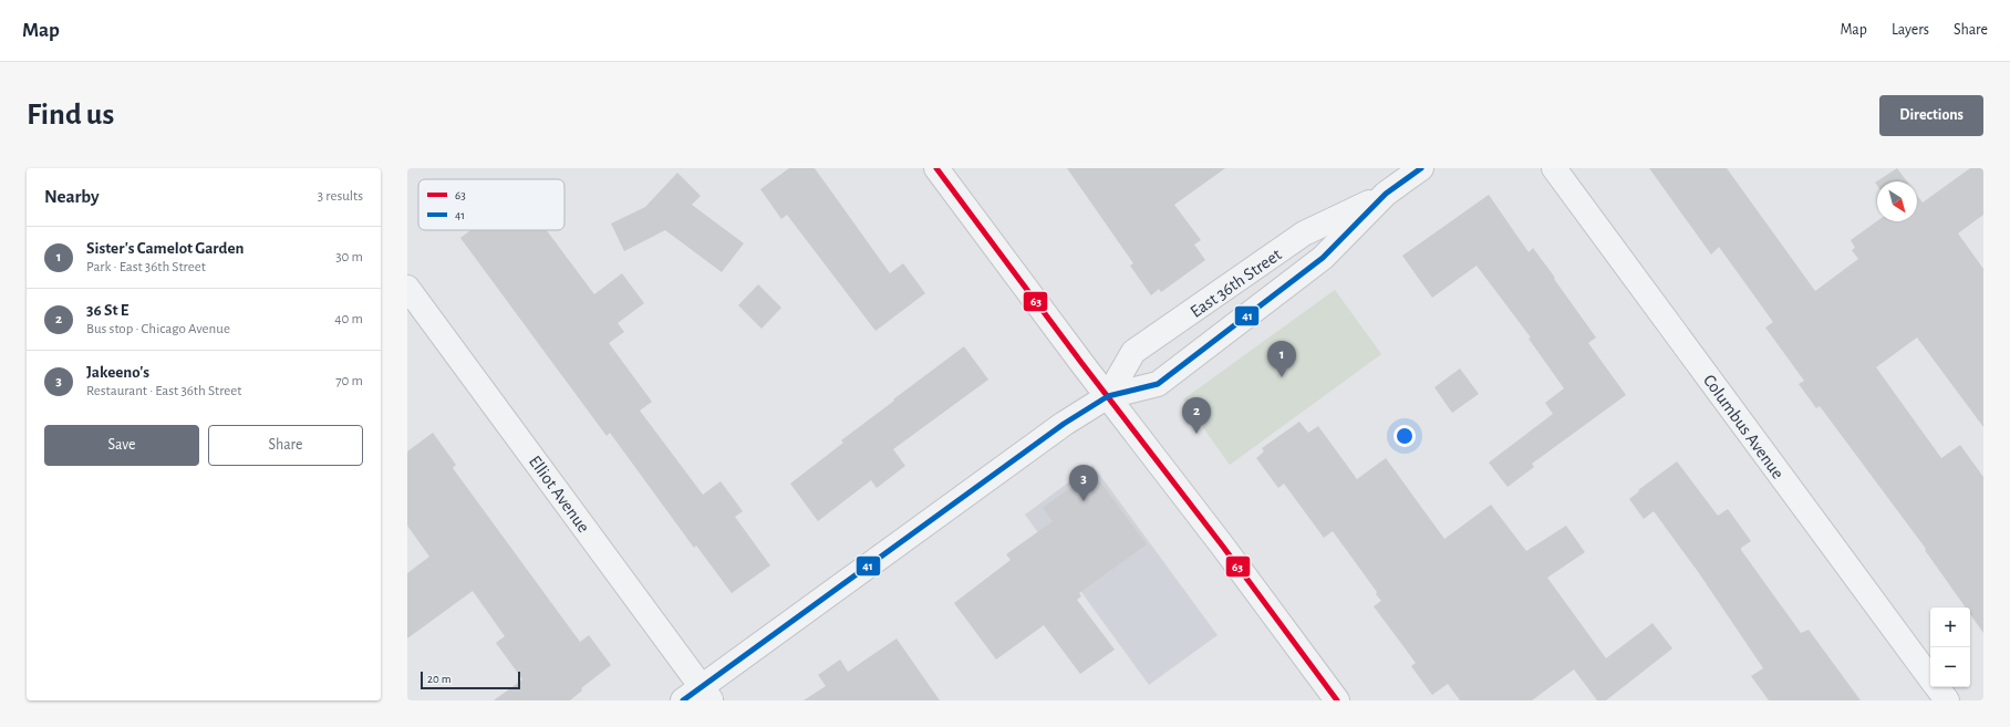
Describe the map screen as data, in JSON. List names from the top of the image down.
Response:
{
  "streets": {
    "street": ["East 36th Street", "Columbus Avenue", "Elliot Avenue"]
  },
  "crossings": [
    ["East 36th Street", "Elliot Avenue"]
  ],
  "lines": ["transit line 63", "transit line 41"],
  "legend": ["63", "41"],
  "scale_bar": "20 m",
  "north": "bottom right",
  "page": {
    "header": "Map",
    "nav": ["Map", "Layers", "Share"],
    "buttons": [
      "Directions",
      ["Save", "Share"]
    ],
    "title": "Find us",
    "heading": ["Nearby", "3 results"],
    "list": [
      {
        "mark": "1",
        "name": "Sister's Camelot Garden",
        "note": "Park · East 36th Street",
        "value": "30 m"
      },
      {
        "mark": "2",
        "name": "36 St E",
        "note": "Bus stop · Chicago Avenue",
        "value": "40 m"
      },
      {
        "mark": "3",
        "name": "Jakeeno's",
        "note": "Restaurant · East 36th Street",
        "value": "70 m"
      }
    ],
    "pins": ["1", "2", "3"],
    "map_buttons": ["+", "−"],
    "scale": "20 m"
  }
}
